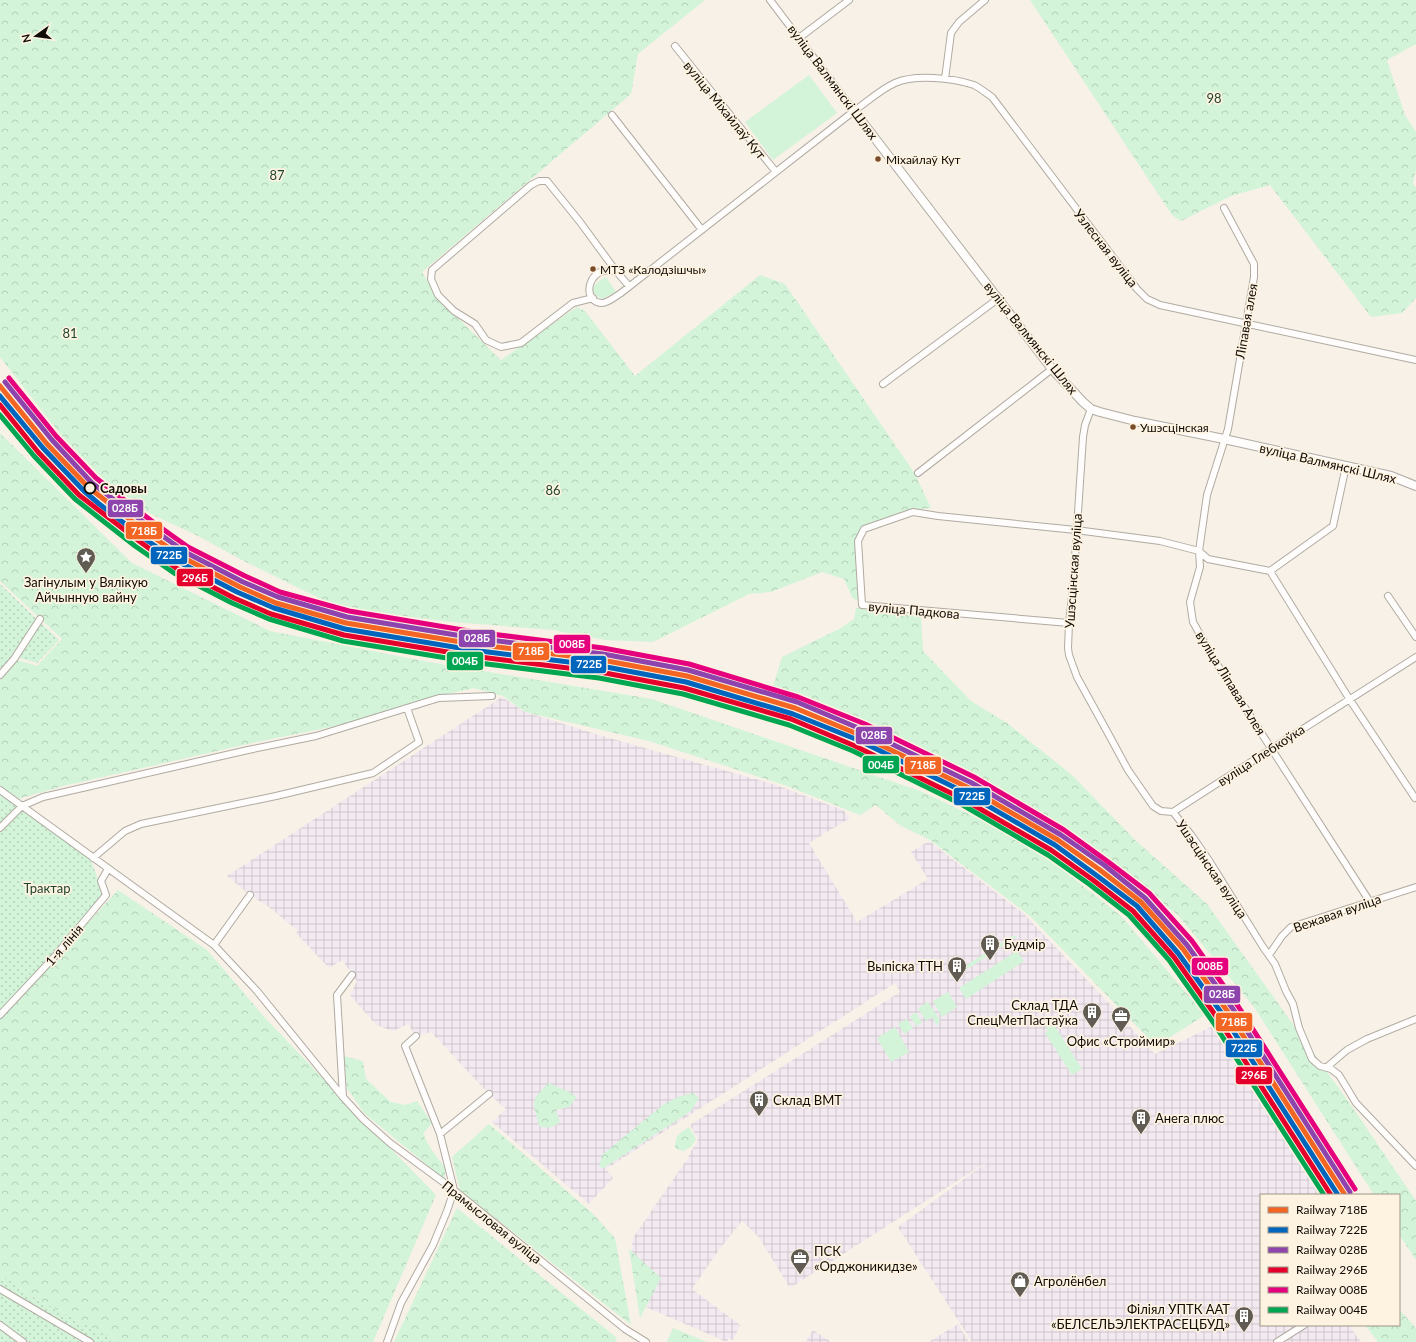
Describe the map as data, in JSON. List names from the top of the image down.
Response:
{
  "streets": {
    "street": [
      "вуліца Валмянскі Шлях",
      "вуліца Міхайлаў Кут",
      "Узлесная вуліца",
      "Ліпавая алея",
      "Ушэсцінская вуліца",
      "вуліца Падкова",
      "вуліца Ліпавая Алея",
      "вуліца Глебкоўка",
      "Вежавая вуліца",
      "1-я лінія",
      "Прамысловая вуліца"
    ]
  },
  "crossings": [
    ["вуліца Валмянскі Шлях", "Узлесная вуліца"],
    ["вуліца Валмянскі Шлях", "Ліпавая алея"],
    ["вуліца Валмянскі Шлях", "Ушэсцінская вуліца"],
    ["вуліца Валмянскі Шлях", "вуліца Ліпавая Алея"],
    ["Узлесная вуліца", "Ліпавая алея"],
    ["Ліпавая алея", "вуліца Ліпавая Алея"],
    ["Ушэсцінская вуліца", "вуліца Падкова"],
    ["Ушэсцінская вуліца", "вуліца Глебкоўка"],
    ["Ушэсцінская вуліца", "Вежавая вуліца"],
    ["вуліца Ліпавая Алея", "вуліца Глебкоўка"],
    ["вуліца Ліпавая Алея", "Вежавая вуліца"],
    ["1-я лінія", "Прамысловая вуліца"]
  ],
  "parks": [
    "98",
    "87",
    "81",
    "86",
    "Трактар"
  ],
  "places": {
    "other": [
      "Міхайлаў Кут",
      "МТЗ «Калодзішчы»",
      "Ушэсцінская",
      "Садовы"
    ],
    "place": ["Загінулым у Вялікую Айчынную вайну"],
    "building": [
      "Будмір",
      "Выпіска ТТН",
      "Склад ТДА СпецМетПастаўка",
      "Склад BMT",
      "Анега плюс",
      "Філіял УПТК ААТ «БЕЛСЕЛЬЭЛЕКТРАСЕЦБУД»"
    ],
    "office": ["Офис «Строймир»", "ПСК «Орджоникидзе»"],
    "shop": ["Агролёнбел"]
  },
  "lines": [
    "rail line 008Б",
    "rail line 028Б",
    "rail line 718Б",
    "rail line 722Б",
    "rail line 296Б",
    "rail line 004Б"
  ],
  "legend": [
    "Railway 718Б",
    "Railway 722Б",
    "Railway 028Б",
    "Railway 296Б",
    "Railway 008Б",
    "Railway 004Б"
  ],
  "north": "left"
}
